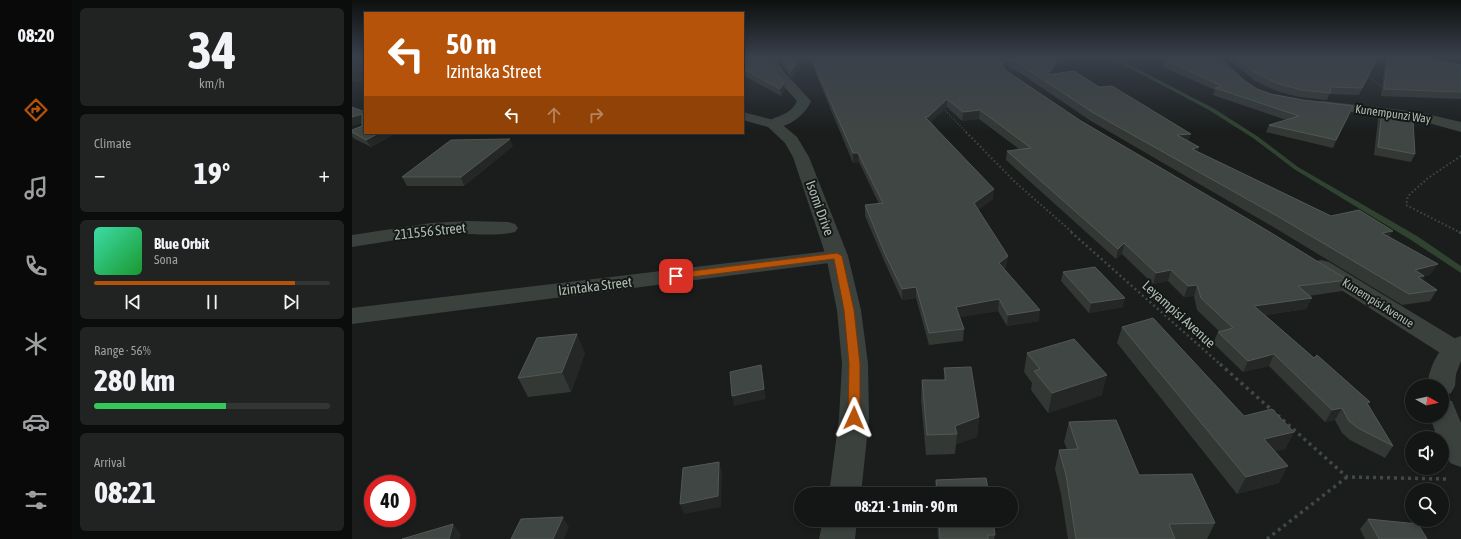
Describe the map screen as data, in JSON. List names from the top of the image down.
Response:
{
  "streets": {
    "street": [
      "Kunempunzi Way",
      "Isomi Drive",
      "211556 Street",
      "Izintaka Street",
      "Kunempisi Avenue"
    ],
    "path": ["Leyampisi Avenue"]
  },
  "crossings": [
    ["Isomi Drive", "Izintaka Street"]
  ],
  "north": "right",
  "page": {
    "tabs": "08:20",
    "tile": [
      ["34", "km/h"],
      "Climate",
      ["Range · 56%", "280 km"],
      ["Arrival", "08:21"]
    ],
    "turn": ["50 m", "Izintaka Street"],
    "heat": ["−", "19°", "+"],
    "song": ["Blue Orbit", "Sona"],
    "limit": "40",
    "trip": "08:21 · 1 min · 90 m"
  }
}
